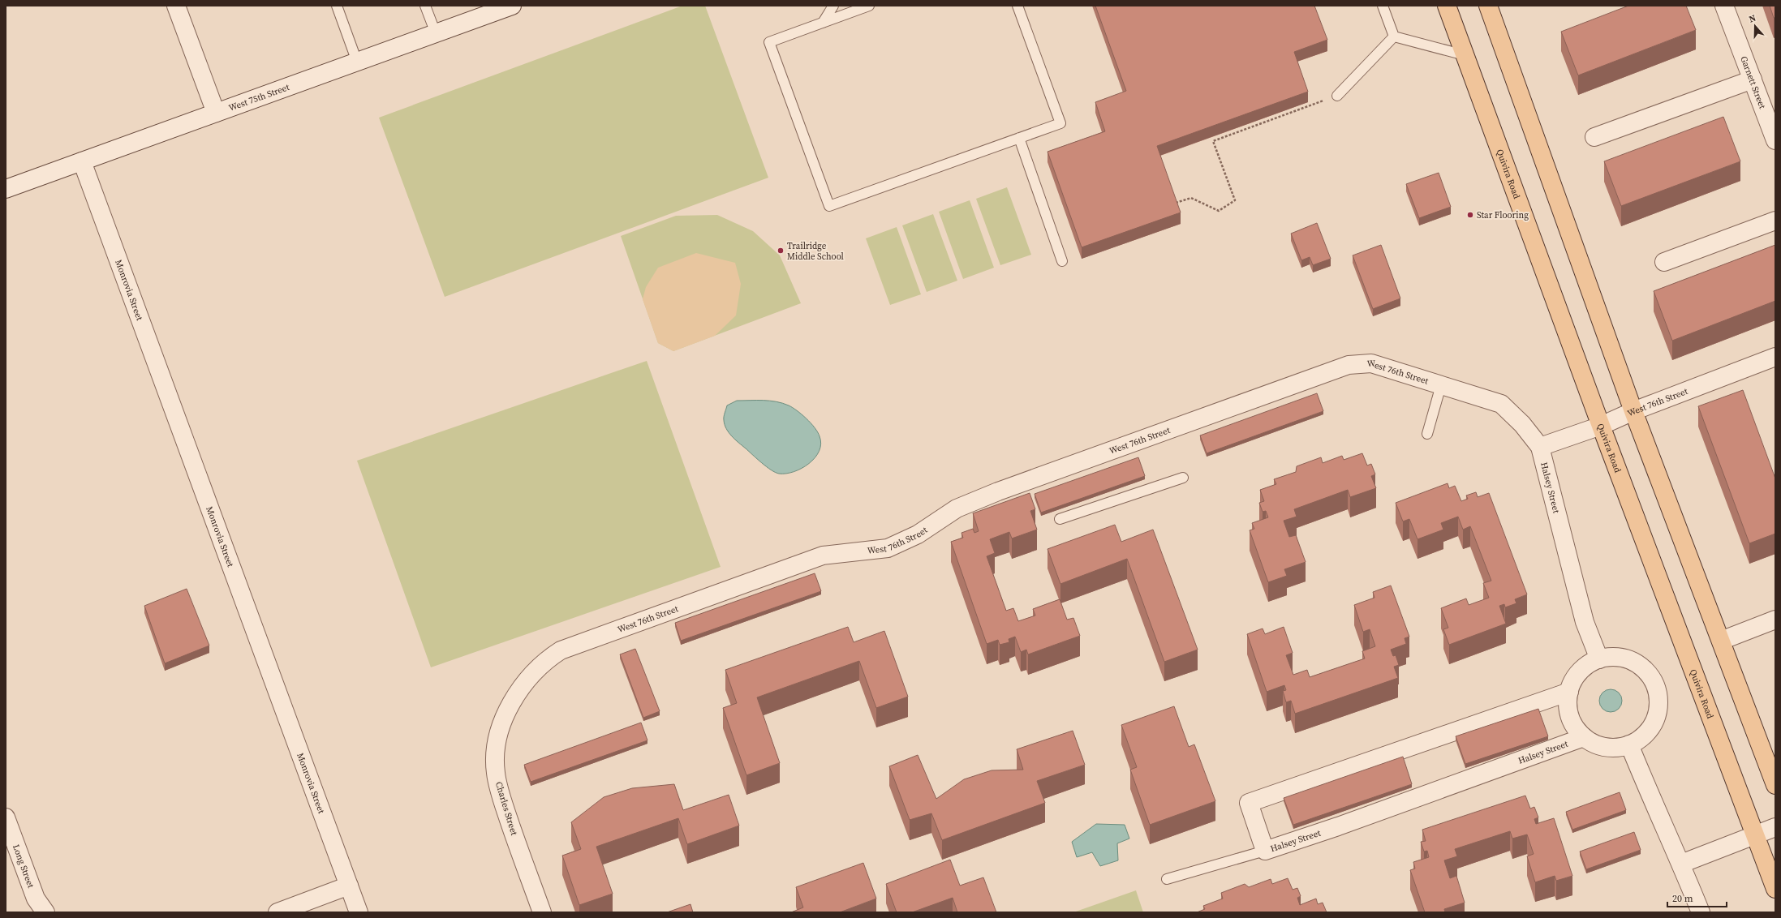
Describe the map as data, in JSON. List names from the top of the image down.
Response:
{
  "streets": {
    "main road": ["Quivira Road"],
    "street": [
      "Garnett Street",
      "West 75th Street",
      "Monrovia Street",
      "West 76th Street",
      "Halsey Street",
      "Charles Street",
      "Long Street"
    ]
  },
  "crossings": [
    ["West 75th Street", "Monrovia Street"],
    ["Quivira Road", "West 76th Street"],
    ["West 76th Street", "Halsey Street"],
    ["West 76th Street", "Charles Street"]
  ],
  "places": ["Star Flooring", "Trailridge Middle School"],
  "scale_bar": "20 m",
  "north": "top"
}
